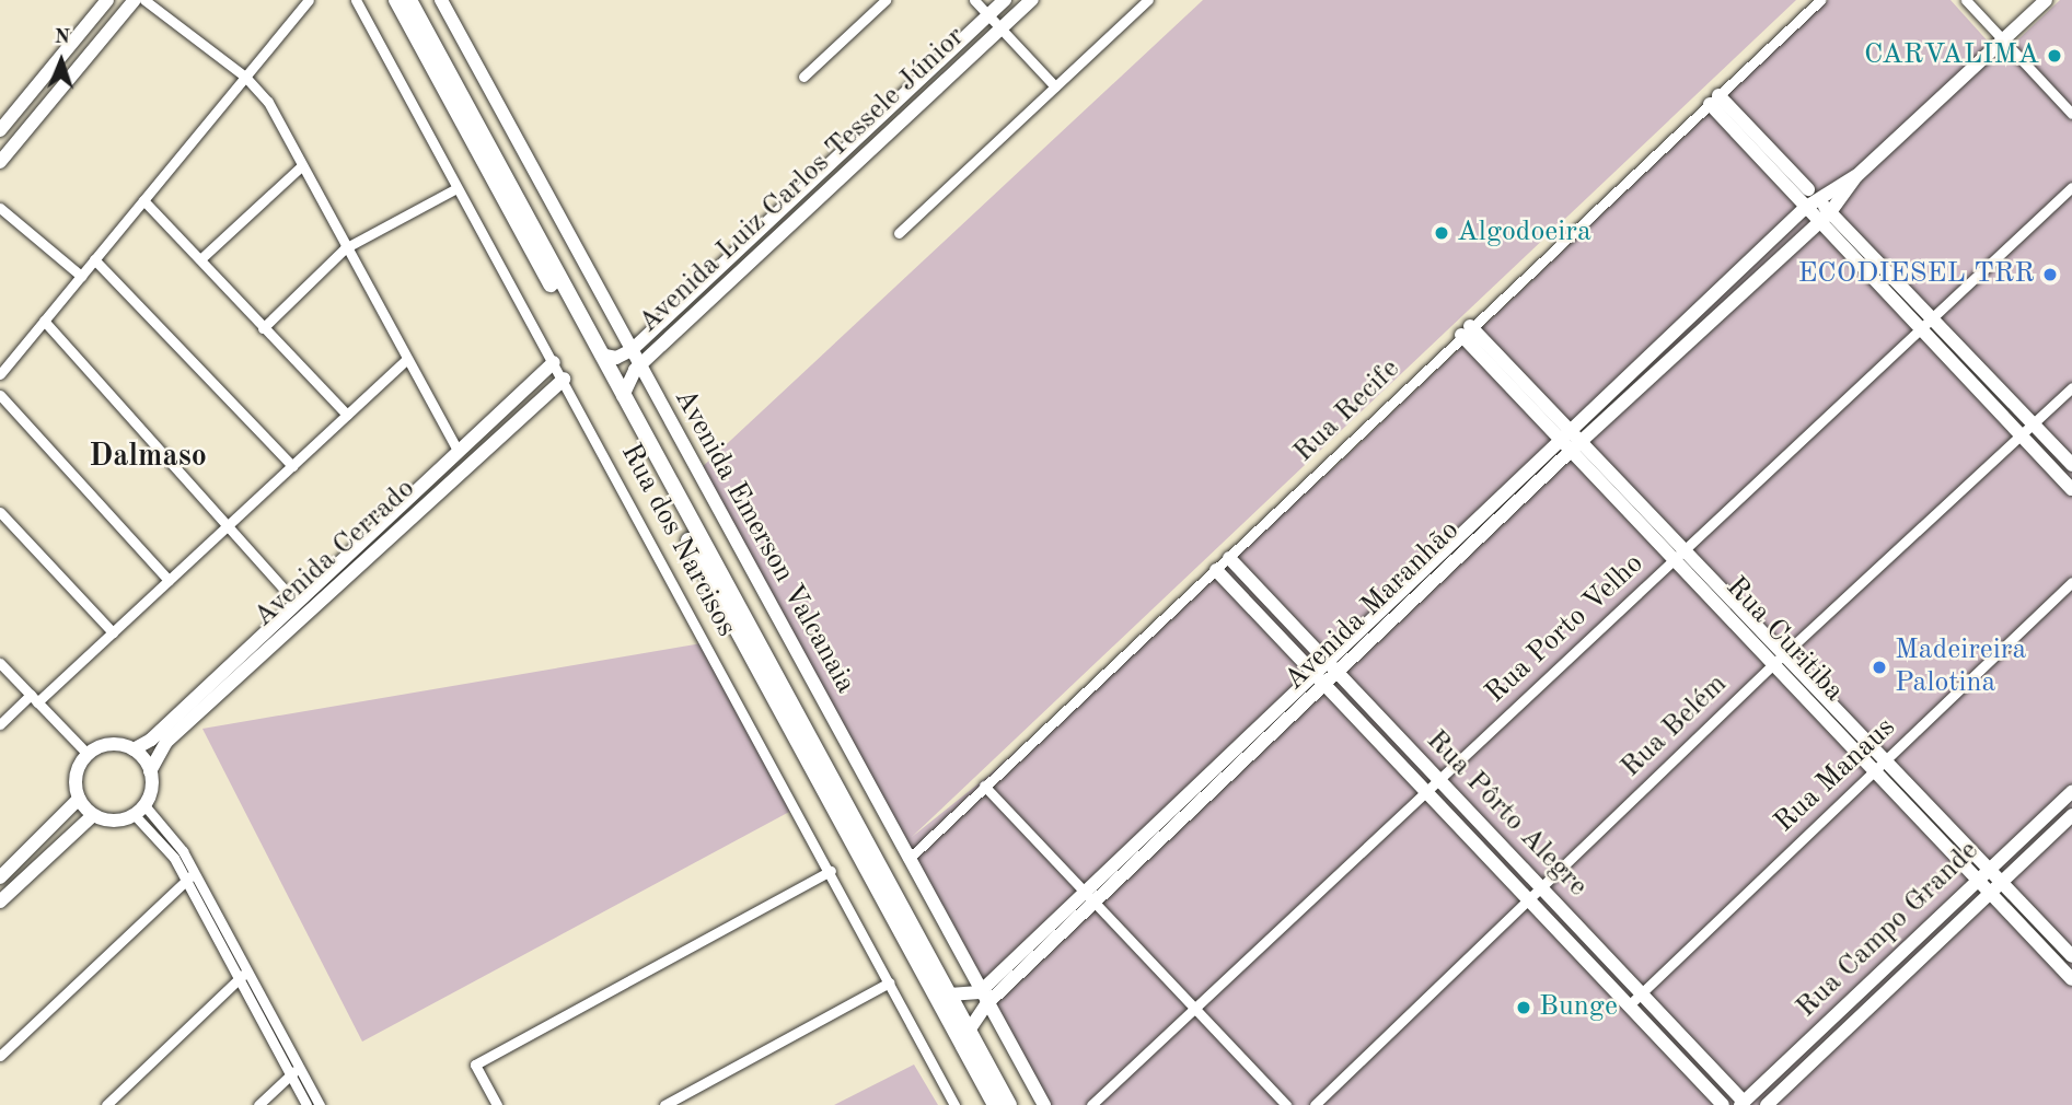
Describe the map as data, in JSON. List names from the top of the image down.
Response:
{
  "streets": {
    "street": [
      "Avenida Luiz Carlos Tessele Júnior",
      "Rua Recife",
      "Rua dos Narcisos",
      "Avenida Emerson Valcanaia",
      "Avenida Cerrado",
      "Avenida Maranhão",
      "Rua Porto Velho",
      "Rua Curitiba",
      "Rua Belém",
      "Rua Manaus",
      "Rua Pôrto Alegre",
      "Rua Campo Grande"
    ]
  },
  "crossings": [
    ["Avenida Luiz Carlos Tessele Júnior", "Avenida Emerson Valcanaia"],
    ["Rua Recife", "Avenida Emerson Valcanaia"],
    ["Rua Recife", "Rua Curitiba"],
    ["Rua Recife", "Rua Pôrto Alegre"],
    ["Rua dos Narcisos", "Avenida Cerrado"],
    ["Avenida Emerson Valcanaia", "Avenida Maranhão"],
    ["Avenida Maranhão", "Rua Curitiba"],
    ["Avenida Maranhão", "Rua Pôrto Alegre"],
    ["Rua Porto Velho", "Rua Curitiba"],
    ["Rua Porto Velho", "Rua Pôrto Alegre"],
    ["Rua Curitiba", "Rua Belém"],
    ["Rua Curitiba", "Rua Manaus"],
    ["Rua Curitiba", "Rua Campo Grande"],
    ["Rua Belém", "Rua Pôrto Alegre"],
    ["Rua Manaus", "Rua Pôrto Alegre"],
    ["Rua Pôrto Alegre", "Rua Campo Grande"]
  ],
  "districts": ["Dalmaso"],
  "places": [
    "CARVALIMA",
    "Algodoeira",
    "ECODIESEL TRR",
    "Madeireira Palotina",
    "Bunge"
  ],
  "north": "top"
}
